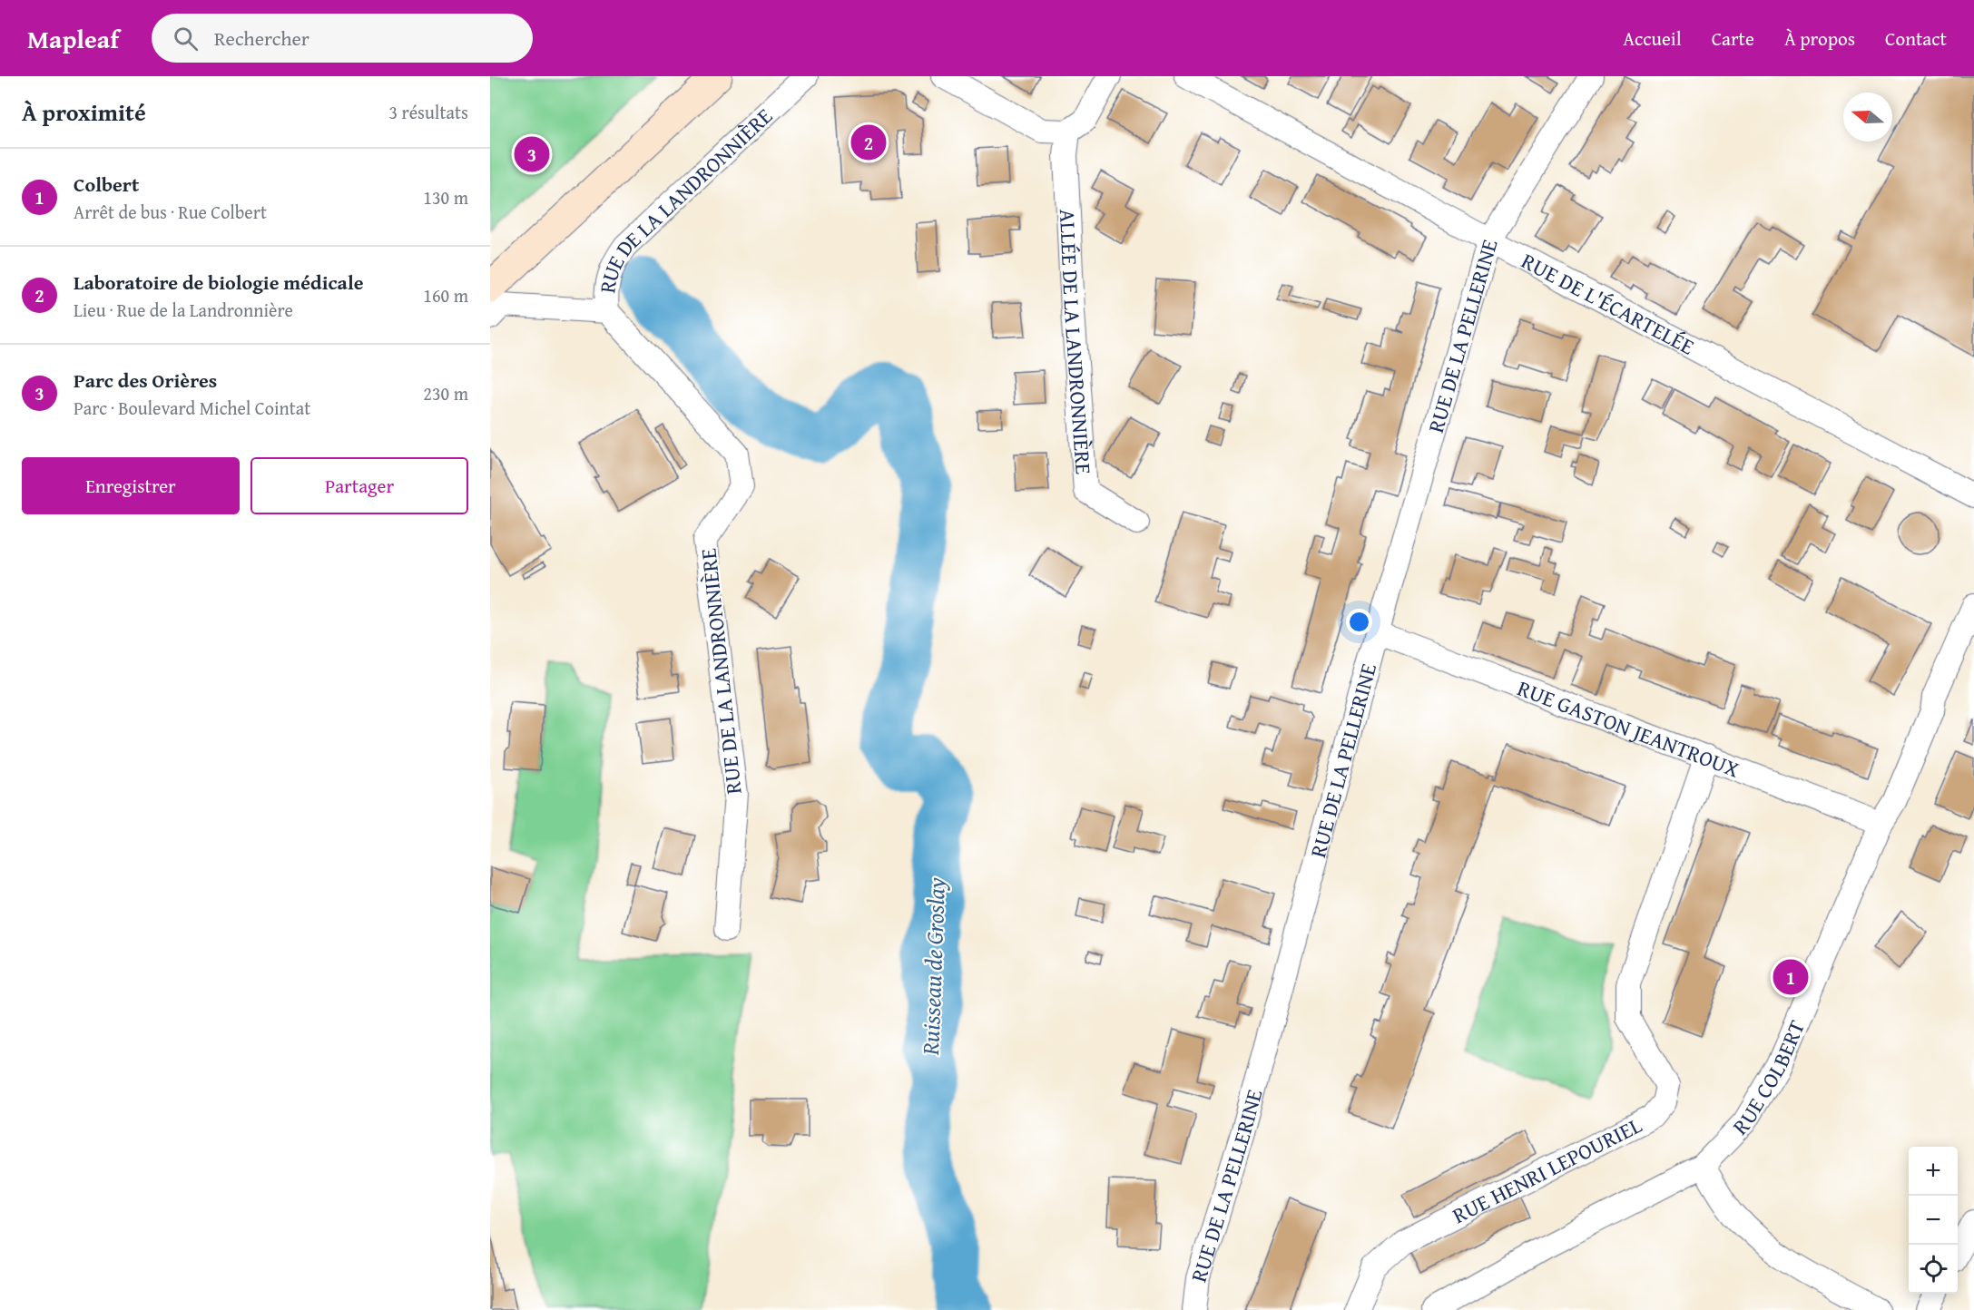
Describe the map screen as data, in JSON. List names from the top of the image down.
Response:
{
  "streets": {
    "street": [
      "RUE DE LA LANDRONNIÈRE",
      "RUE DE L'ÉCARTELÉE",
      "RUE DE LA PELLERINE",
      "ALLÉE DE LA LANDRONNIÈRE",
      "RUE GASTON JEANTROUX",
      "RUE COLBERT",
      "RUE HENRI LEPOURIEL"
    ]
  },
  "crossings": [
    ["RUE DE L'ÉCARTELÉE", "RUE DE LA PELLERINE"],
    ["RUE DE LA PELLERINE", "RUE GASTON JEANTROUX"],
    ["RUE GASTON JEANTROUX", "RUE COLBERT"],
    ["RUE GASTON JEANTROUX", "RUE HENRI LEPOURIEL"]
  ],
  "water": ["Ruisseau de Groslay"],
  "north": "left",
  "page": {
    "header": "Mapleaf",
    "search": "Rechercher",
    "nav": [
      "Accueil",
      "Carte",
      "À propos",
      "Contact"
    ],
    "heading": ["À proximité", "3 résultats"],
    "pins": ["2", "3", "1"],
    "list": [
      {
        "mark": "1",
        "name": "Colbert",
        "note": "Arrêt de bus · Rue Colbert",
        "value": "130 m"
      },
      {
        "mark": "2",
        "name": "Laboratoire de biologie médicale",
        "note": "Lieu · Rue de la Landronnière",
        "value": "160 m"
      },
      {
        "mark": "3",
        "name": "Parc des Orières",
        "note": "Parc · Boulevard Michel Cointat",
        "value": "230 m"
      }
    ],
    "buttons": ["Enregistrer", "Partager"],
    "map_buttons": ["+", "−"]
  }
}
